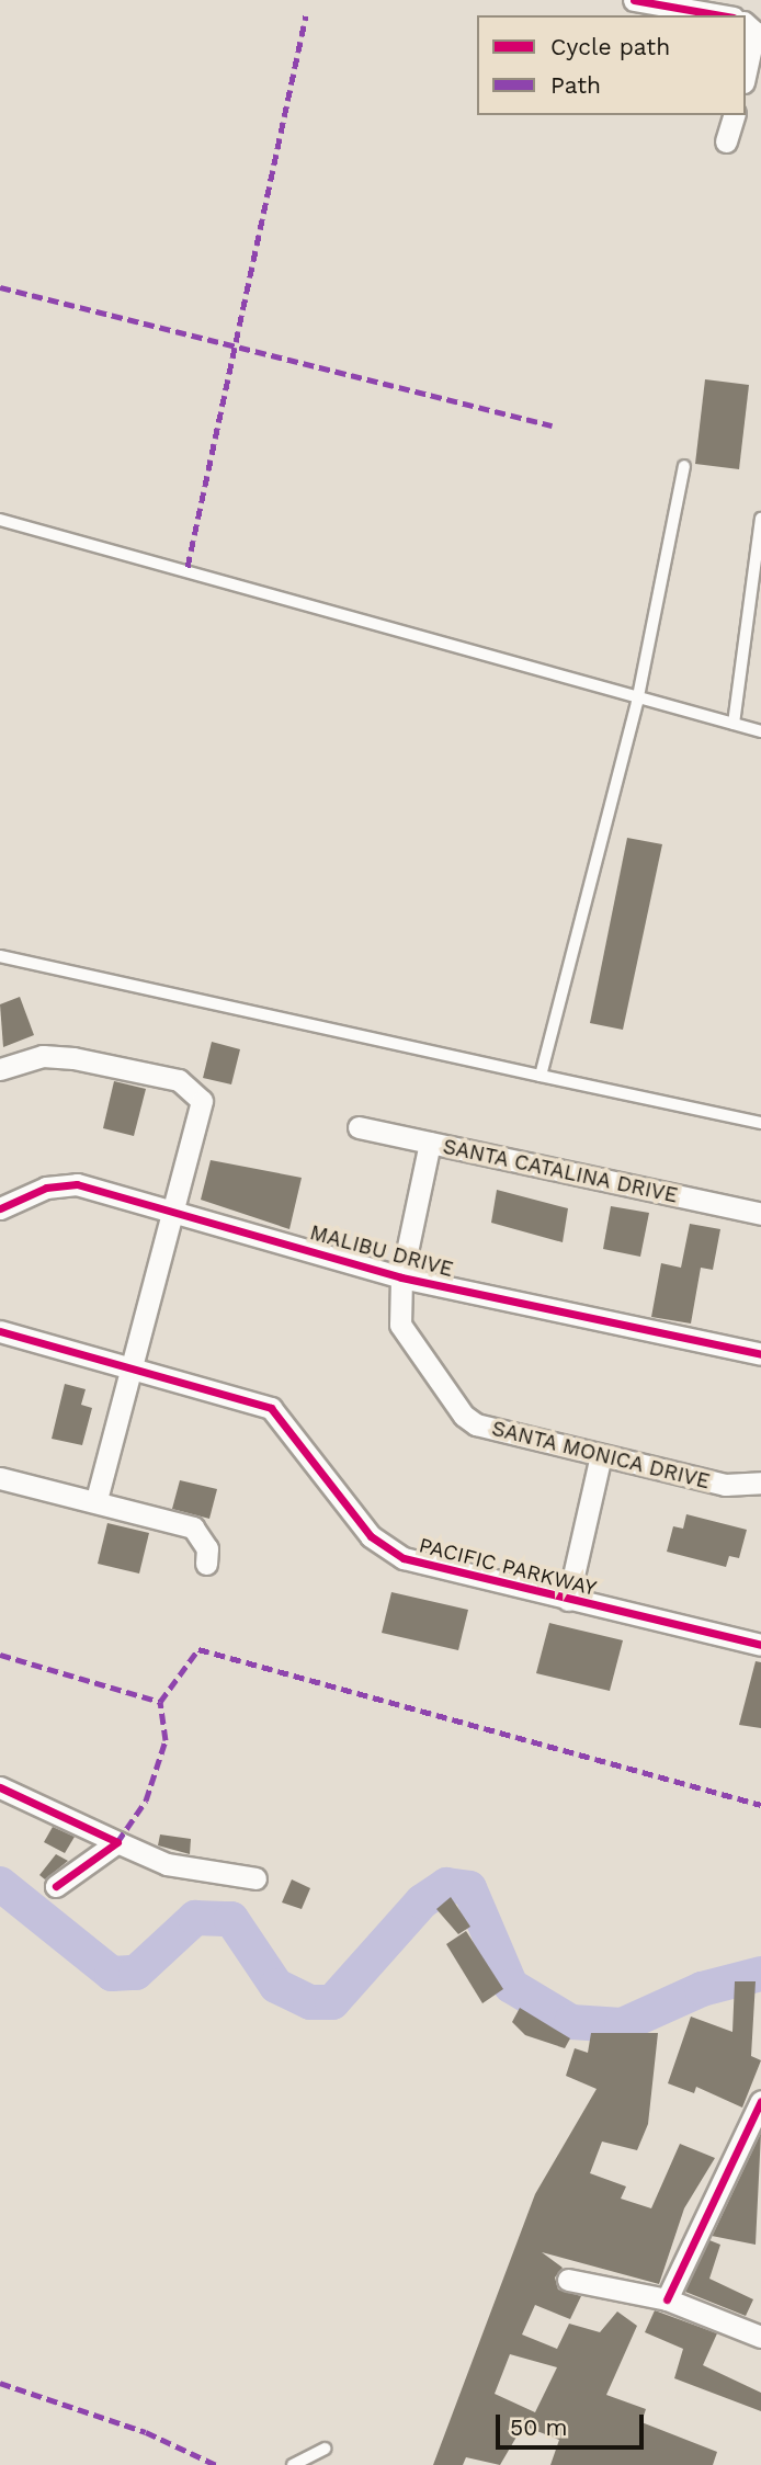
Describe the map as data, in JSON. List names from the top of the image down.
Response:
{
  "streets": {
    "street": [
      "SANTA CATALINA DRIVE",
      "MALIBU DRIVE",
      "SANTA MONICA DRIVE",
      "PACIFIC PARKWAY"
    ]
  },
  "crossings": [
    ["SANTA CATALINA DRIVE", "SANTA MONICA DRIVE"],
    ["MALIBU DRIVE", "SANTA MONICA DRIVE"]
  ],
  "legend": ["Cycle path", "Path"],
  "scale_bar": "50 m"
}
